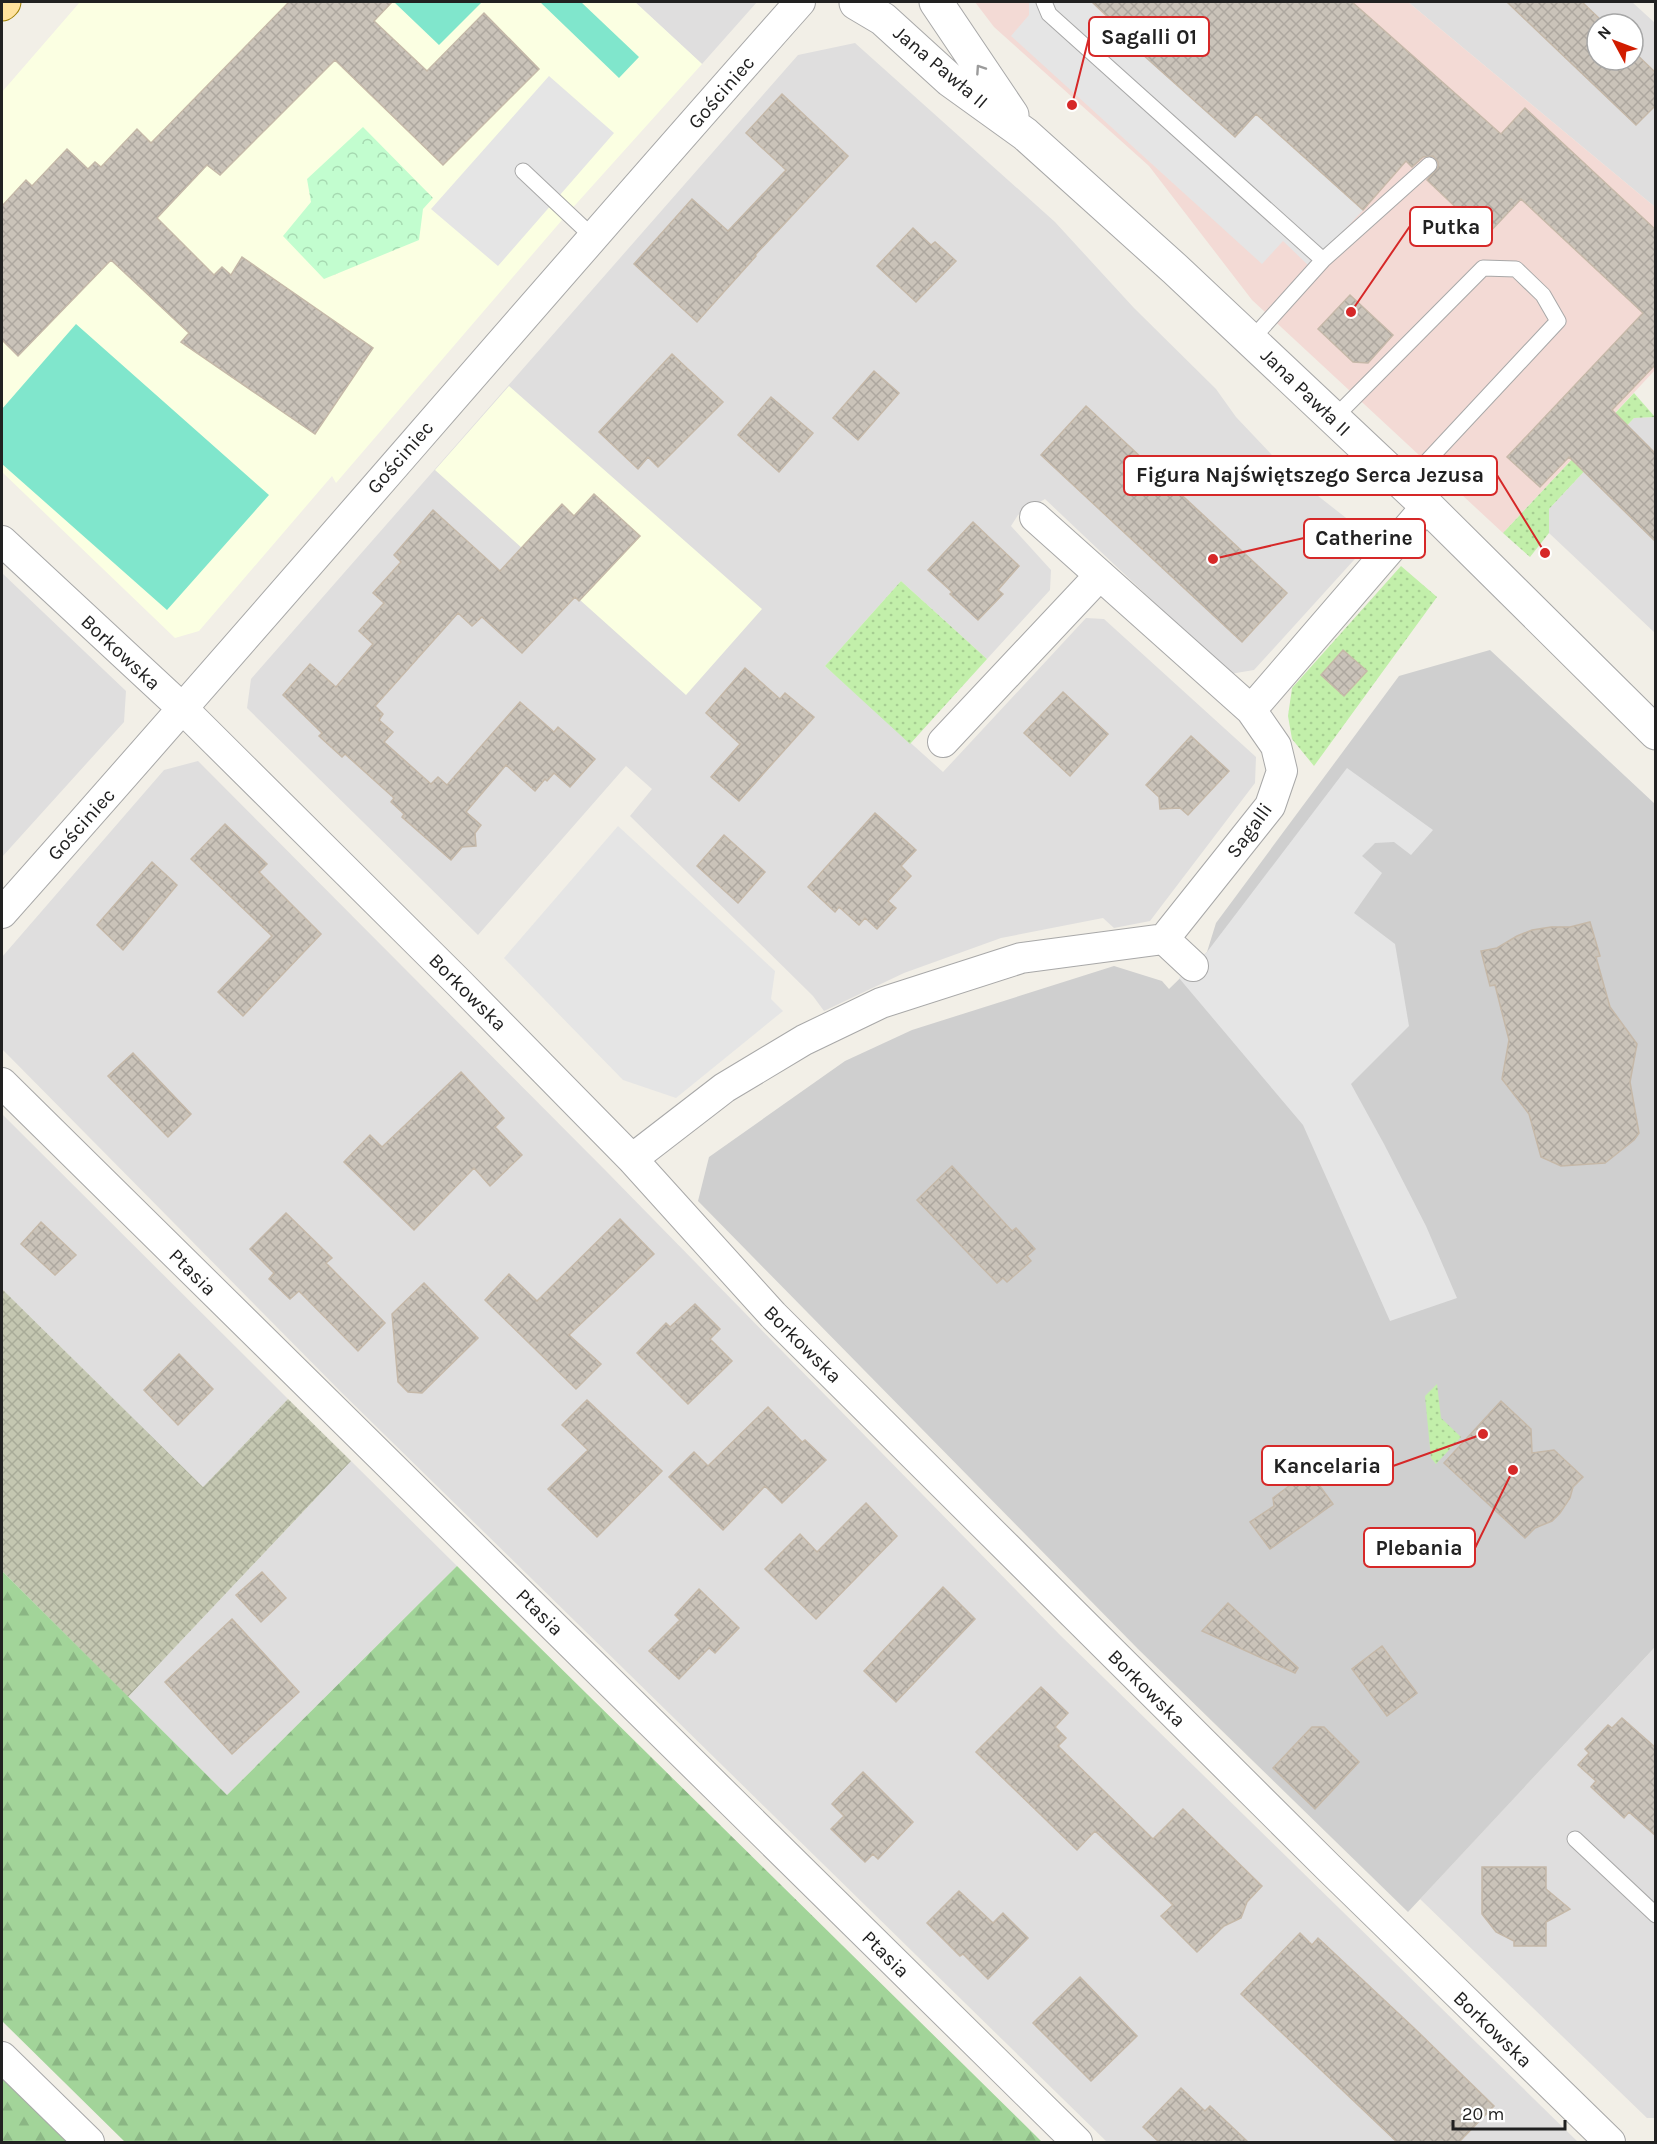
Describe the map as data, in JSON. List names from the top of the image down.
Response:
{
  "streets": {
    "street": [
      "Jana Pawła II",
      "Gościniec",
      "Borkowska",
      "Sagalli",
      "Ptasia"
    ]
  },
  "crossings": [
    ["Gościniec", "Borkowska"]
  ],
  "places": [
    "Sagalli 01",
    "Putka",
    "Figura Najświętszego Serca Jezusa",
    "Catherine",
    "Kancelaria",
    "Plebania"
  ],
  "scale_bar": "20 m",
  "north": "top left"
}
